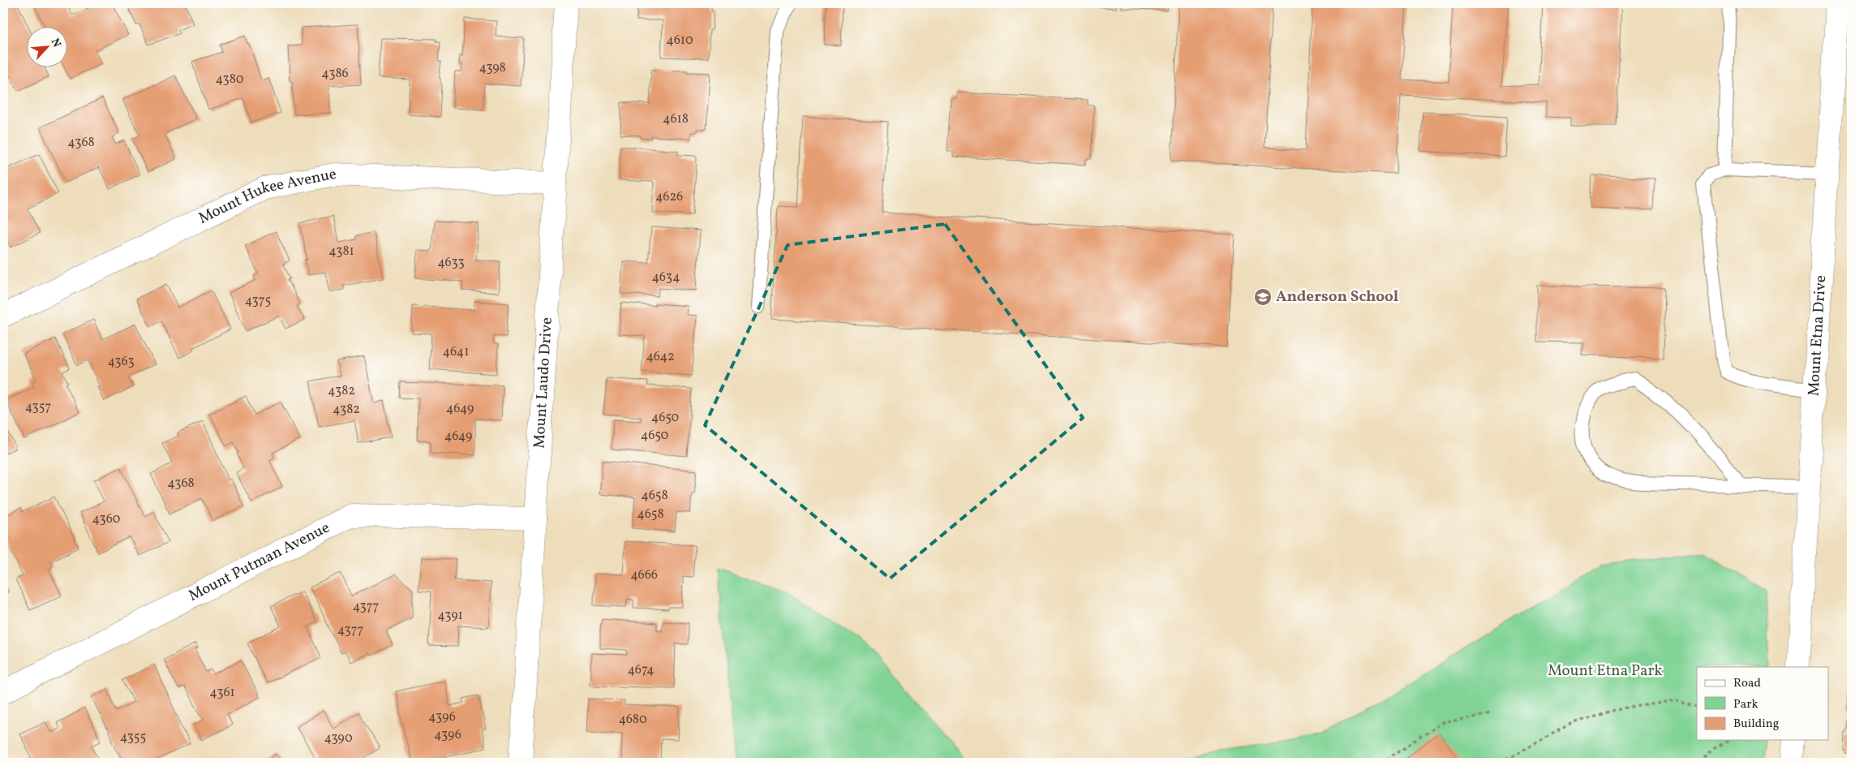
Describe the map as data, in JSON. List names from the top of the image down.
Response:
{
  "streets": {
    "street": [
      "Mount Hukee Avenue",
      "Mount Etna Drive",
      "Mount Laudo Drive",
      "Mount Putman Avenue"
    ]
  },
  "crossings": [
    ["Mount Hukee Avenue", "Mount Laudo Drive"],
    ["Mount Laudo Drive", "Mount Putman Avenue"]
  ],
  "parks": ["Mount Etna Park"],
  "places": {
    "school or university": ["Anderson School"]
  },
  "house_numbers": [
    "4610",
    "4398",
    "4386",
    "4380",
    "4618",
    "4368",
    "4626",
    "4381",
    "4633",
    "4634",
    "4375",
    "4641",
    "4642",
    "4363",
    "4382",
    "4357",
    "4649",
    "4382",
    "4650",
    "4650",
    "4649",
    "4368",
    "4658",
    "4658",
    "4360",
    "4666",
    "4377",
    "4391",
    "4377",
    "4674",
    "4361",
    "4396",
    "4680",
    "4396",
    "4355",
    "4390"
  ],
  "legend": ["Road", "Park", "Building"],
  "north": "top right"
}
